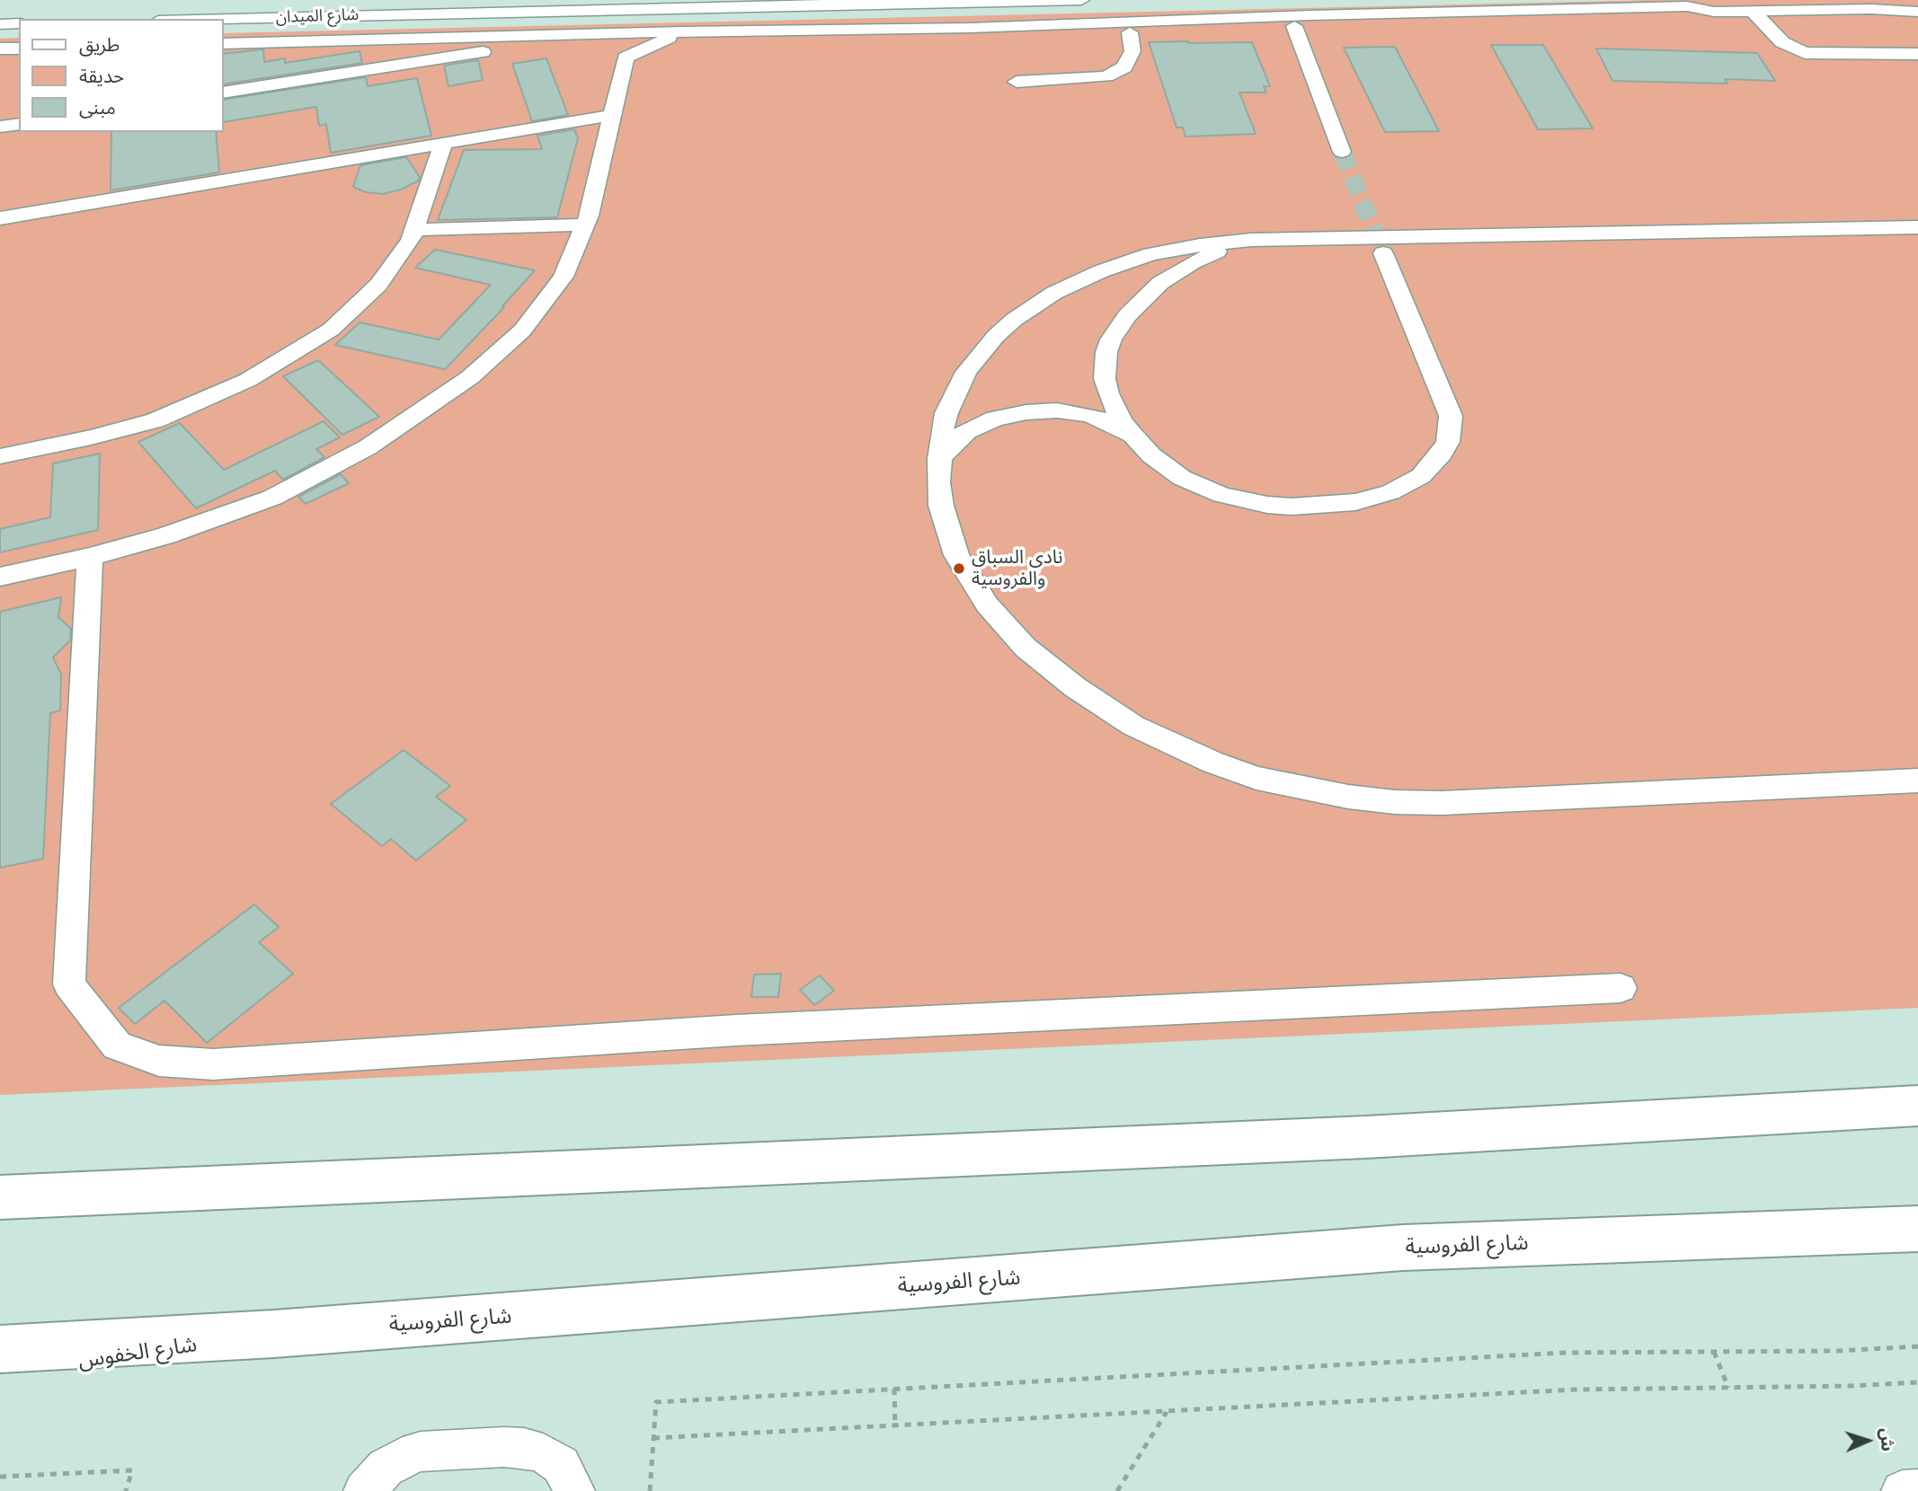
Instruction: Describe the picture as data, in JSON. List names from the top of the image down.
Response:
{
  "streets": {
    "highway": ["شارع الفروسية"],
    "street": ["شارع الميدان", "شارع الخفوس"]
  },
  "crossings": [
    ["شارع الفروسية", "شارع الخفوس"]
  ],
  "places": ["نادي السباق والفروسية"],
  "legend": ["طريق", "حديقة", "مبنى"],
  "north": "right"
}
